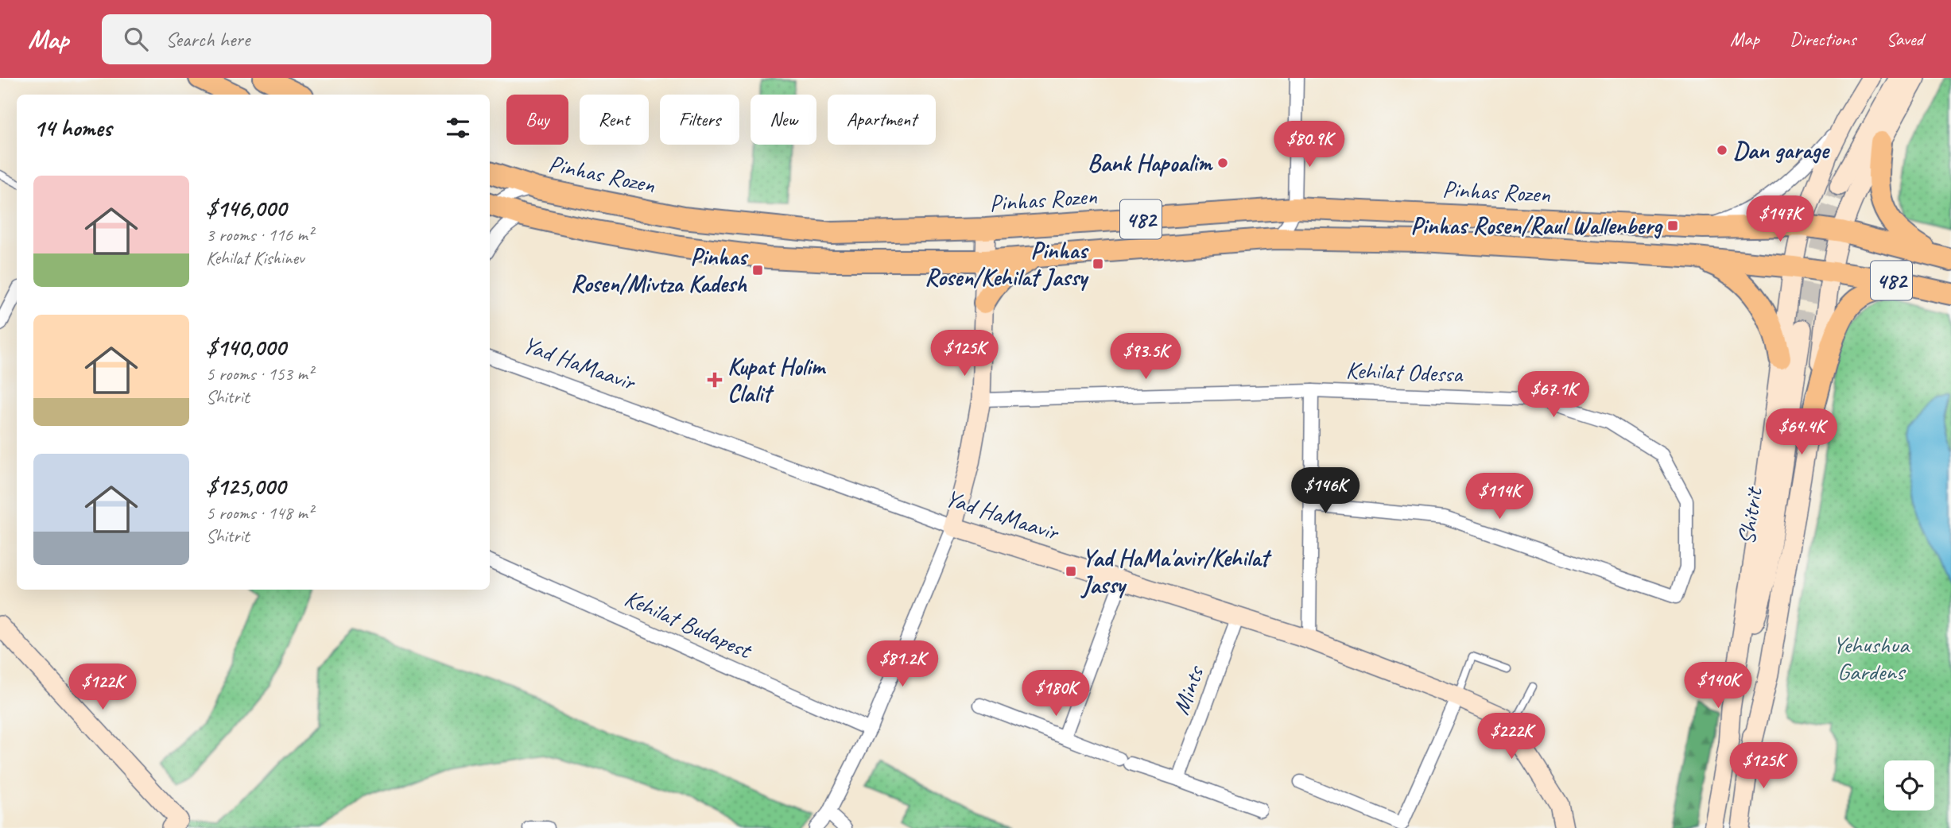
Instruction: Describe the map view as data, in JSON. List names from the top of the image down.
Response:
{
  "streets": {
    "main road": ["Pinhas Rozen", "482"],
    "street": [
      "Yad HaMaavir",
      "Kehilat Odessa",
      "Shitrit",
      "Kehilat Budapest",
      "Mints"
    ]
  },
  "crossings": [
    ["Pinhas Rozen", "482"],
    ["Yad HaMaavir", "Mints"]
  ],
  "parks": ["Yehushua Gardens"],
  "places": {
    "other": ["Dan garage", "Bank Hapoalim"],
    "transit": [
      "Pinhas Rosen/Raul Wallenberg",
      "Pinhas Rosen/Kehilat Jassy",
      "Pinhas Rosen/Mivtza Kadesh",
      "Yad HaMa'avir/Kehilat Jassy"
    ],
    "health": ["Kupat Holim Clalit"]
  },
  "page": {
    "header": "Map",
    "search": "Search here",
    "nav": ["Map", "Directions", "Saved"],
    "chip": [
      "Buy",
      "Rent",
      "Filters",
      "New",
      "Apartment"
    ],
    "heading": "14 homes",
    "price": [
      "$80.9K",
      "$147K",
      "$125K",
      "$93.5K",
      "$67.1K",
      "$64.4K",
      "$146K",
      "$114K",
      "$81.2K",
      "$140K",
      "$122K",
      "$180K",
      "$222K",
      "$125K"
    ],
    "list": [
      {
        "name": "$146,000",
        "note": "3 rooms · 116 m² · Kehilat Kishinev"
      },
      {
        "name": "$140,000",
        "note": "5 rooms · 153 m² · Shitrit"
      },
      {
        "name": "$125,000",
        "note": "5 rooms · 148 m² · Shitrit"
      }
    ]
  }
}
